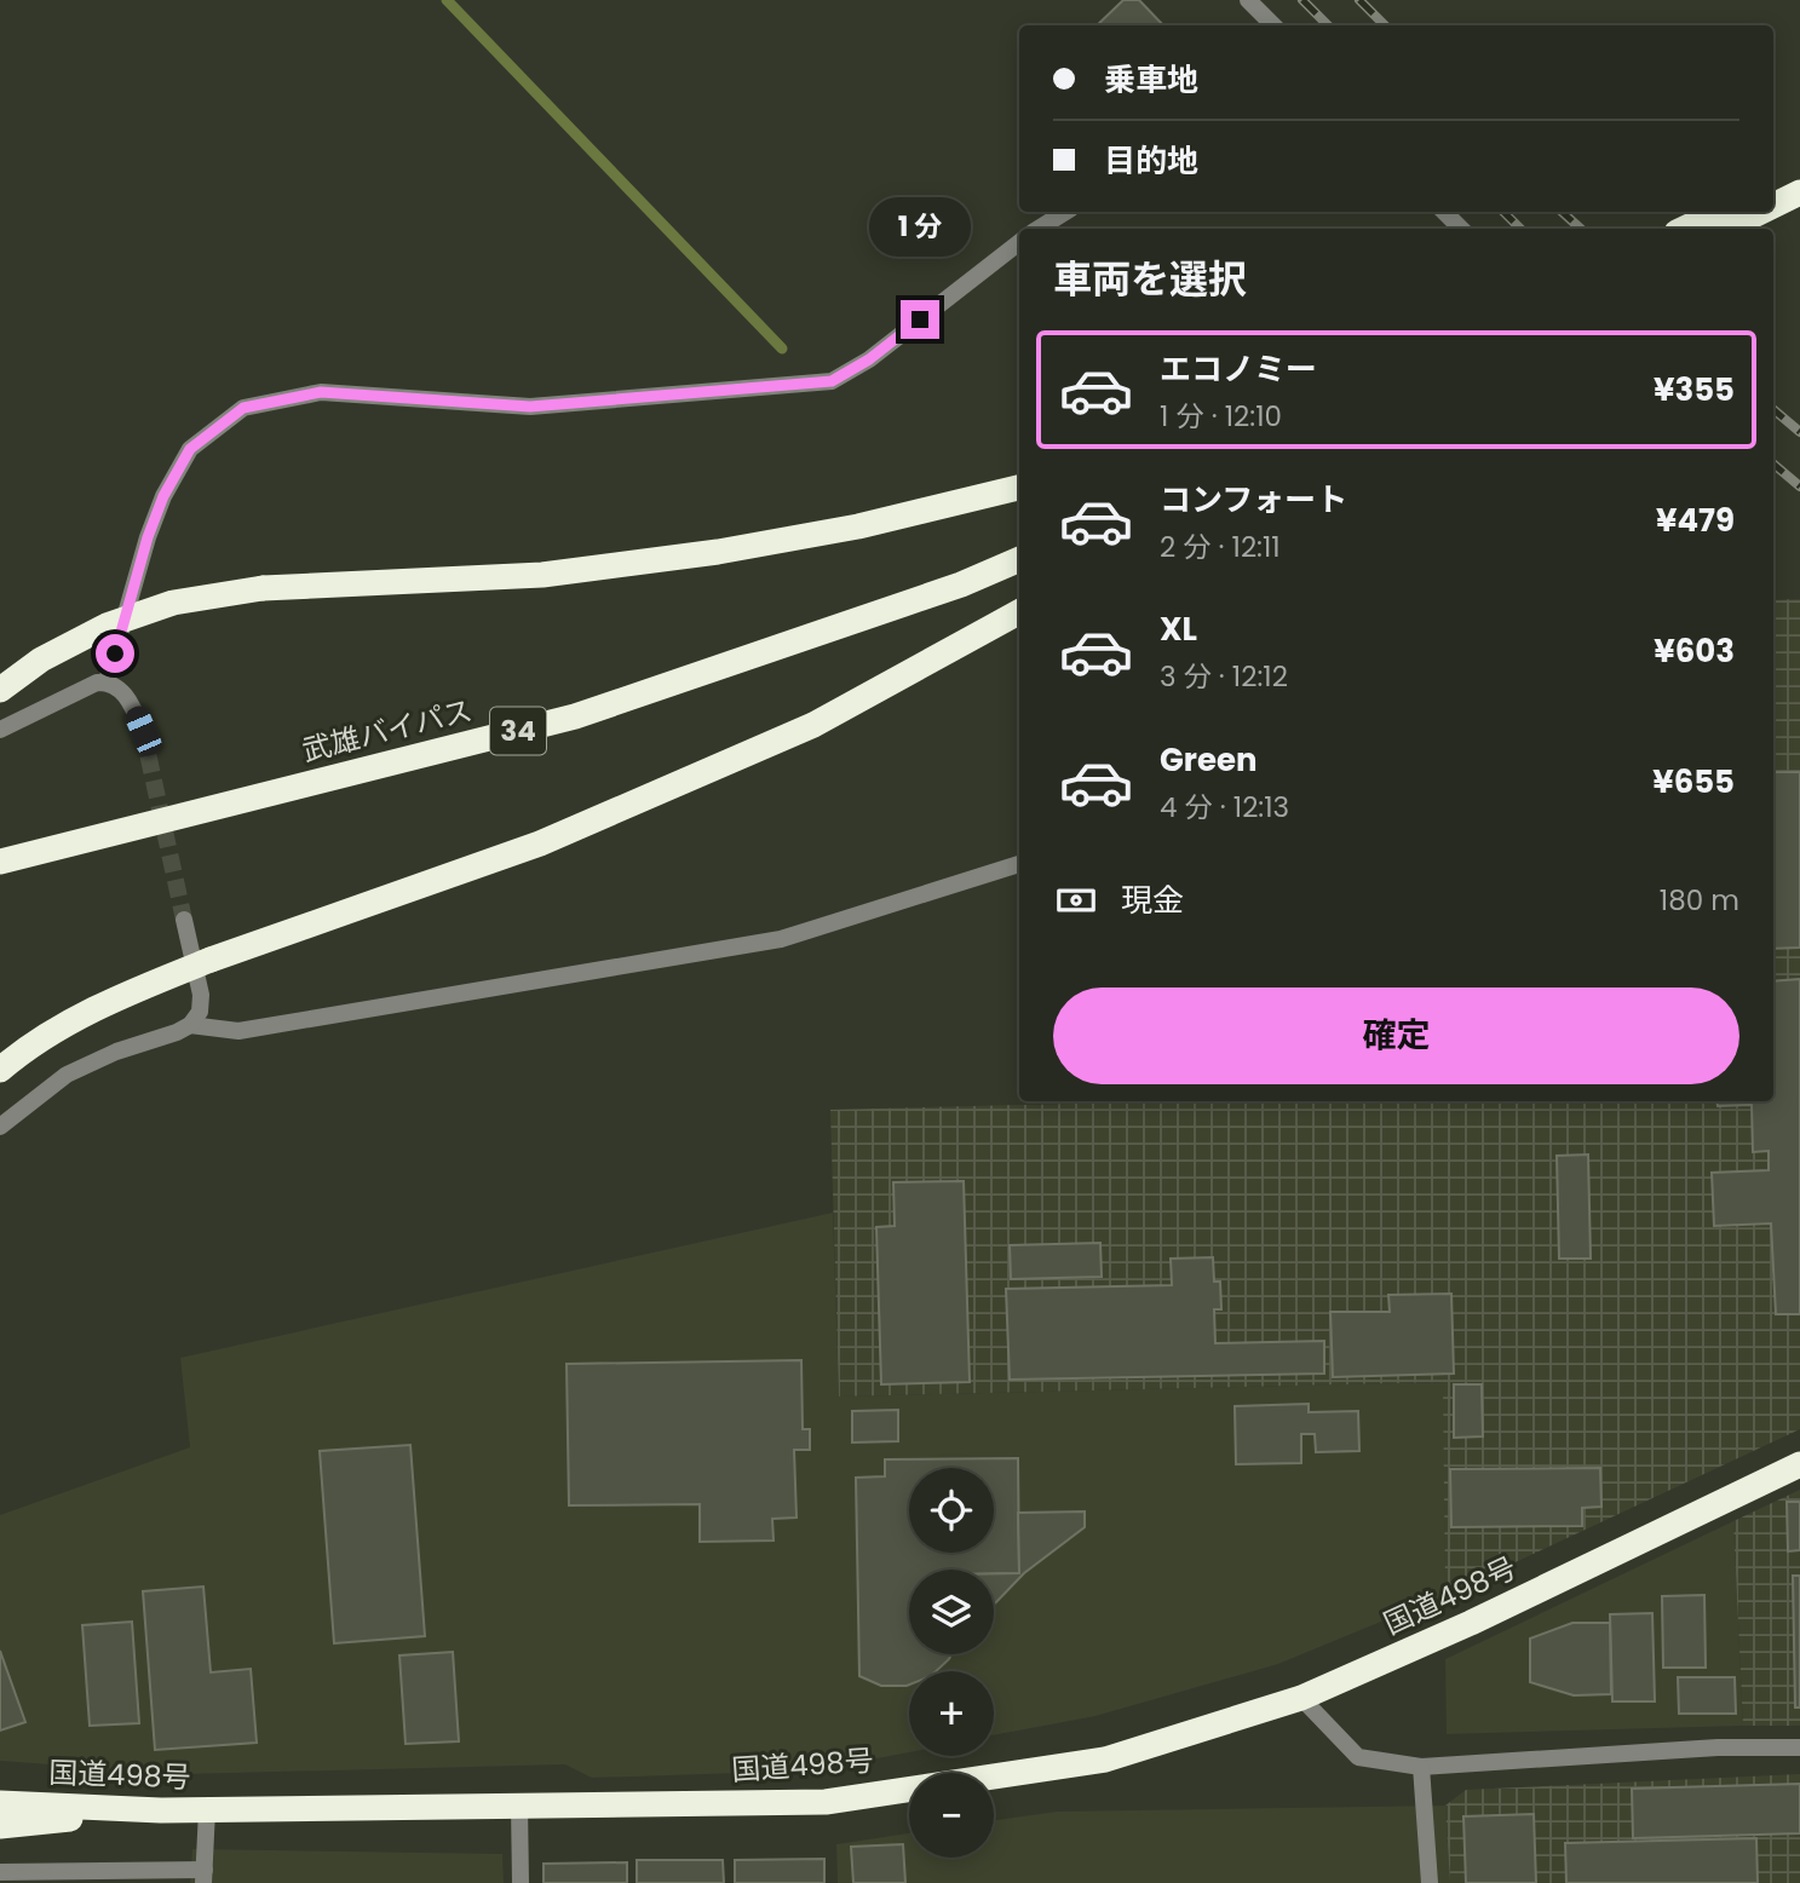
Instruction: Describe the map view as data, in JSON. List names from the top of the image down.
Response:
{
  "streets": {
    "highway": ["武雄バイパス", "34", "国道498号"]
  },
  "page": {
    "banner": ["乗車地", "目的地"],
    "bubble": "1 分",
    "heading": "車両を選択",
    "list": [
      {
        "name": "エコノミー",
        "note": "1 分 · 12:10",
        "value": "¥355"
      },
      {
        "name": "コンフォート",
        "note": "2 分 · 12:11",
        "value": "¥479"
      },
      {
        "name": "XL",
        "note": "3 分 · 12:12",
        "value": "¥603"
      },
      {
        "name": "Green",
        "note": "4 分 · 12:13",
        "value": "¥655"
      }
    ],
    "pay": ["現金", "180 m"],
    "buttons": "確定",
    "map_buttons": ["+", "−"]
  }
}
